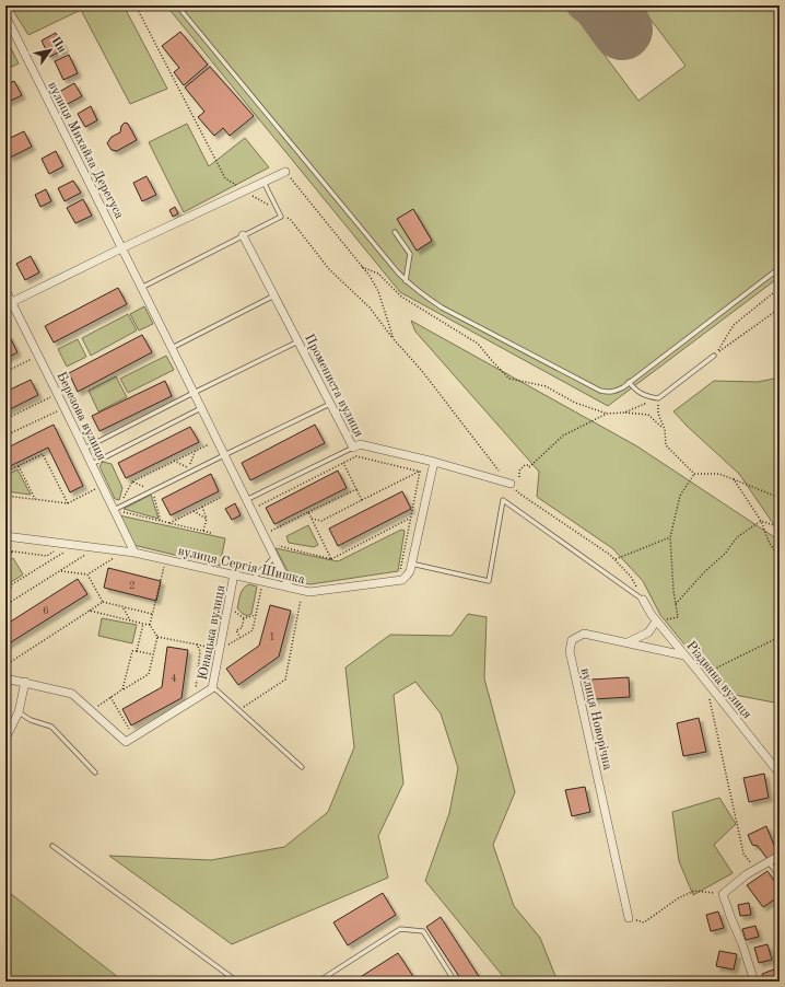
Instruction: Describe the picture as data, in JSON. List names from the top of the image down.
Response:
{
  "streets": {
    "street": [
      "вулиця Михайла Дерегуса",
      "Промениста вулиця",
      "Березова вулиця",
      "вулиця Сергія Шишка",
      "Юнацька вулиця",
      "Різдвяна вулиця",
      "вулиця Новорічна"
    ]
  },
  "crossings": [
    ["вулиця Михайла Дерегуса", "вулиця Сергія Шишка"],
    ["Промениста вулиця", "вулиця Сергія Шишка"],
    ["Березова вулиця", "вулиця Сергія Шишка"],
    ["вулиця Сергія Шишка", "Юнацька вулиця"],
    ["Різдвяна вулиця", "вулиця Новорічна"]
  ],
  "house_numbers": [
    "2",
    "6",
    "1",
    "4"
  ],
  "north": "top right"
}
